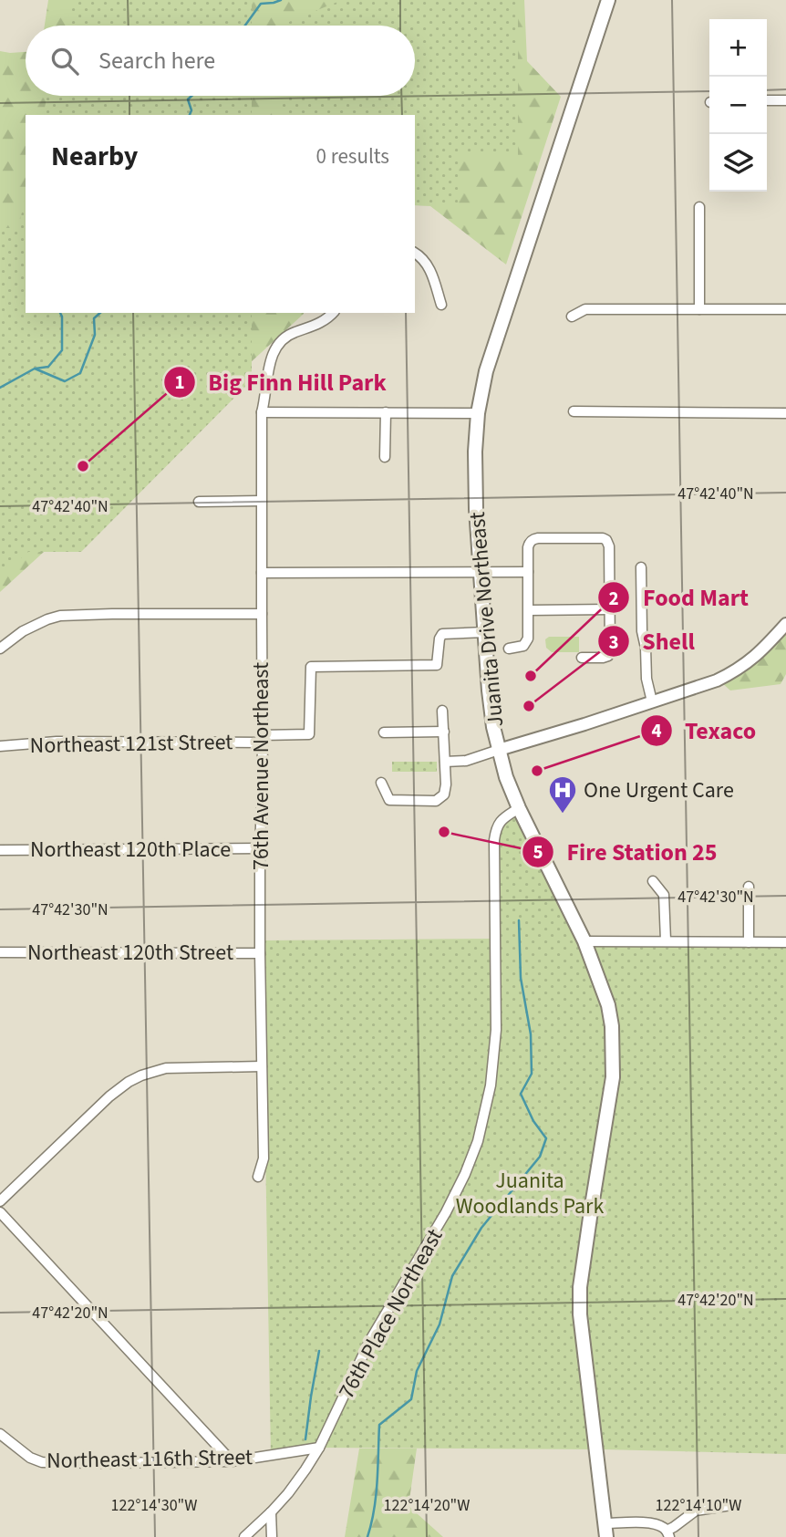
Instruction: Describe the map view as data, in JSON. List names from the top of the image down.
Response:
{
  "streets": {
    "main road": ["Juanita Drive Northeast"],
    "street": [
      "Northeast 121st Street",
      "76th Avenue Northeast",
      "Northeast 120th Place",
      "Northeast 120th Street",
      "76th Place Northeast",
      "Northeast 116th Street"
    ]
  },
  "crossings": [
    ["Juanita Drive Northeast", "Northeast 121st Street"],
    ["Juanita Drive Northeast", "76th Place Northeast"],
    ["Northeast 121st Street", "76th Avenue Northeast"],
    ["76th Avenue Northeast", "Northeast 120th Place"],
    ["76th Avenue Northeast", "Northeast 120th Street"],
    ["76th Place Northeast", "Northeast 116th Street"]
  ],
  "parks": ["Juanita Woodlands Park"],
  "places": {
    "other": [
      "Big Finn Hill Park",
      "Food Mart",
      "Shell",
      "Texaco",
      "Fire Station 25"
    ],
    "hospital": ["One Urgent Care"]
  },
  "page": {
    "map_buttons": ["+", "−"],
    "search": "Search here",
    "heading": ["Nearby", "0 results"]
  },
  "coordinates": [
    "47°42'40\"N",
    "47°42'30\"N",
    "47°42'20\"N",
    "122°14'30\"W",
    "122°14'20\"W",
    "122°14'10\"W"
  ]
}
